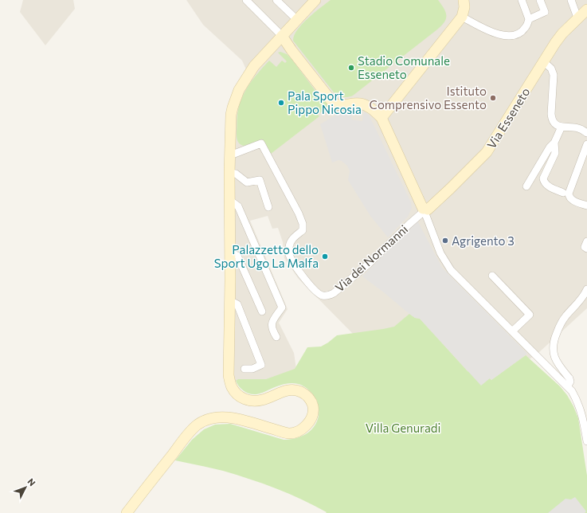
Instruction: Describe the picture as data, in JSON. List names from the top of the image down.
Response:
{
  "streets": {
    "main road": ["Via Esseneto"],
    "street": ["Via dei Normanni"]
  },
  "crossings": [
    ["Via Esseneto", "Via dei Normanni"]
  ],
  "parks": ["Villa Genuradi"],
  "places": [
    "Stadio Comunale Esseneto",
    "Istituto Comprensivo Essento",
    "Pala Sport Pippo Nicosia",
    "Agrigento 3",
    "Palazzetto dello Sport Ugo La Malfa"
  ],
  "north": "top right"
}
